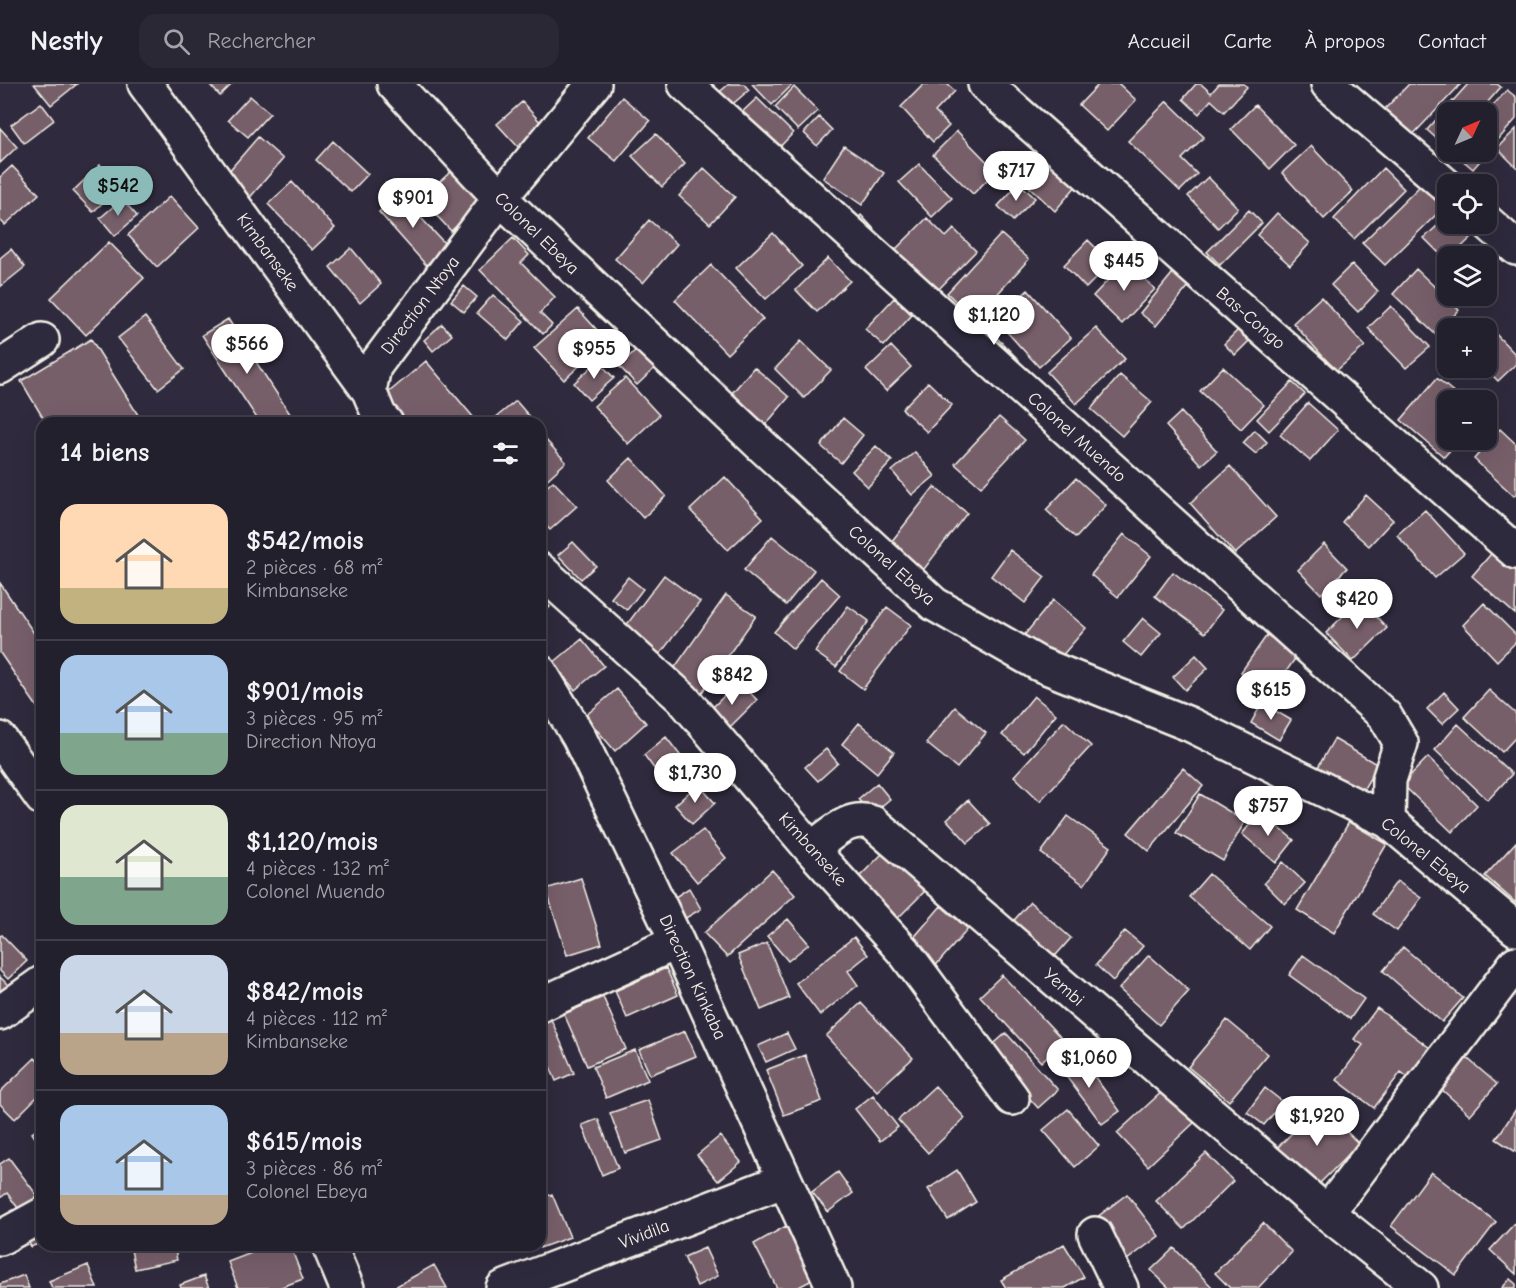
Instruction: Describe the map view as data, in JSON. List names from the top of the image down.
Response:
{
  "streets": {
    "street": [
      "Colonel Ebeya",
      "Kimbanseke",
      "Direction Ntoya",
      "Bas-Congo",
      "Colonel Muendo",
      "Direction Kinkaba",
      "Yembi",
      "Vividila"
    ]
  },
  "crossings": [
    ["Colonel Ebeya", "Direction Ntoya"],
    ["Colonel Ebeya", "Colonel Muendo"],
    ["Kimbanseke", "Direction Ntoya"],
    ["Kimbanseke", "Yembi"],
    ["Direction Kinkaba", "Vividila"]
  ],
  "north": "top right",
  "page": {
    "header": "Nestly",
    "search": "Rechercher",
    "nav": [
      "Accueil",
      "Carte",
      "À propos",
      "Contact"
    ],
    "map_buttons": ["+", "−"],
    "price": [
      "$717",
      "$542",
      "$901",
      "$445",
      "$1,120",
      "$566",
      "$955",
      "$420",
      "$842",
      "$615",
      "$1,730",
      "$757",
      "$1,060",
      "$1,920"
    ],
    "heading": "14 biens",
    "list": [
      {
        "name": "$542/mois",
        "note": "2 pièces · 68 m² · Kimbanseke"
      },
      {
        "name": "$901/mois",
        "note": "3 pièces · 95 m² · Direction Ntoya"
      },
      {
        "name": "$1,120/mois",
        "note": "4 pièces · 132 m² · Colonel Muendo"
      },
      {
        "name": "$842/mois",
        "note": "4 pièces · 112 m² · Kimbanseke"
      },
      {
        "name": "$615/mois",
        "note": "3 pièces · 86 m² · Colonel Ebeya"
      }
    ]
  }
}
